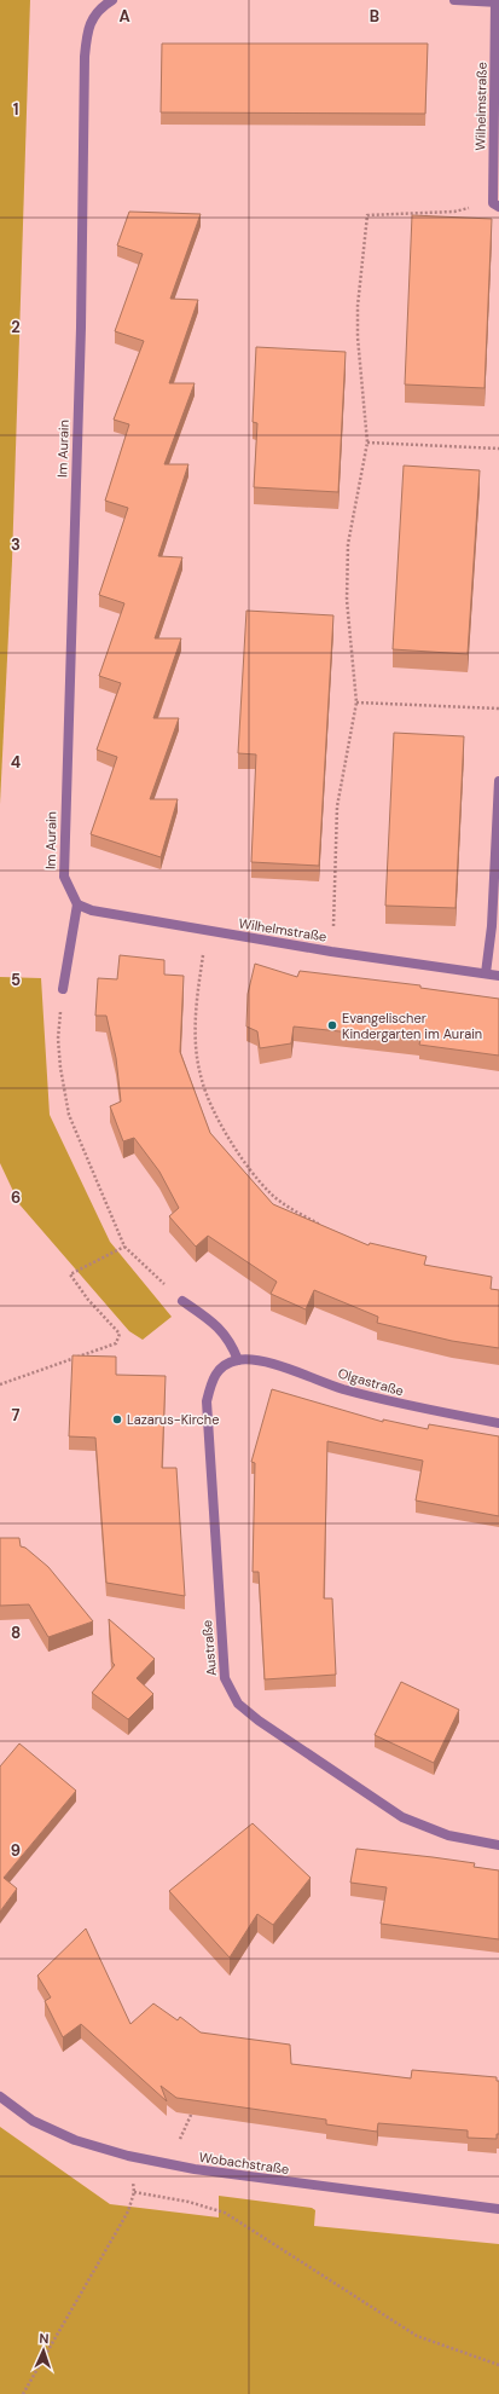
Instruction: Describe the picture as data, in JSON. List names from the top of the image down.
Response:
{
  "streets": {
    "street": [
      "Wilhelmstraße",
      "Im Aurain",
      "Olgastraße",
      "Austraße",
      "Wobachstraße"
    ]
  },
  "crossings": [
    ["Wilhelmstraße", "Im Aurain"],
    ["Olgastraße", "Austraße"]
  ],
  "places": ["Evangelischer Kindergarten im Aurain", "Lazarus-Kirche"],
  "north": "top",
  "grid": {
    "columns": ["A", "B"],
    "rows": [
      "1",
      "2",
      "3",
      "4",
      "5",
      "6",
      "7",
      "8",
      "9"
    ]
  }
}
